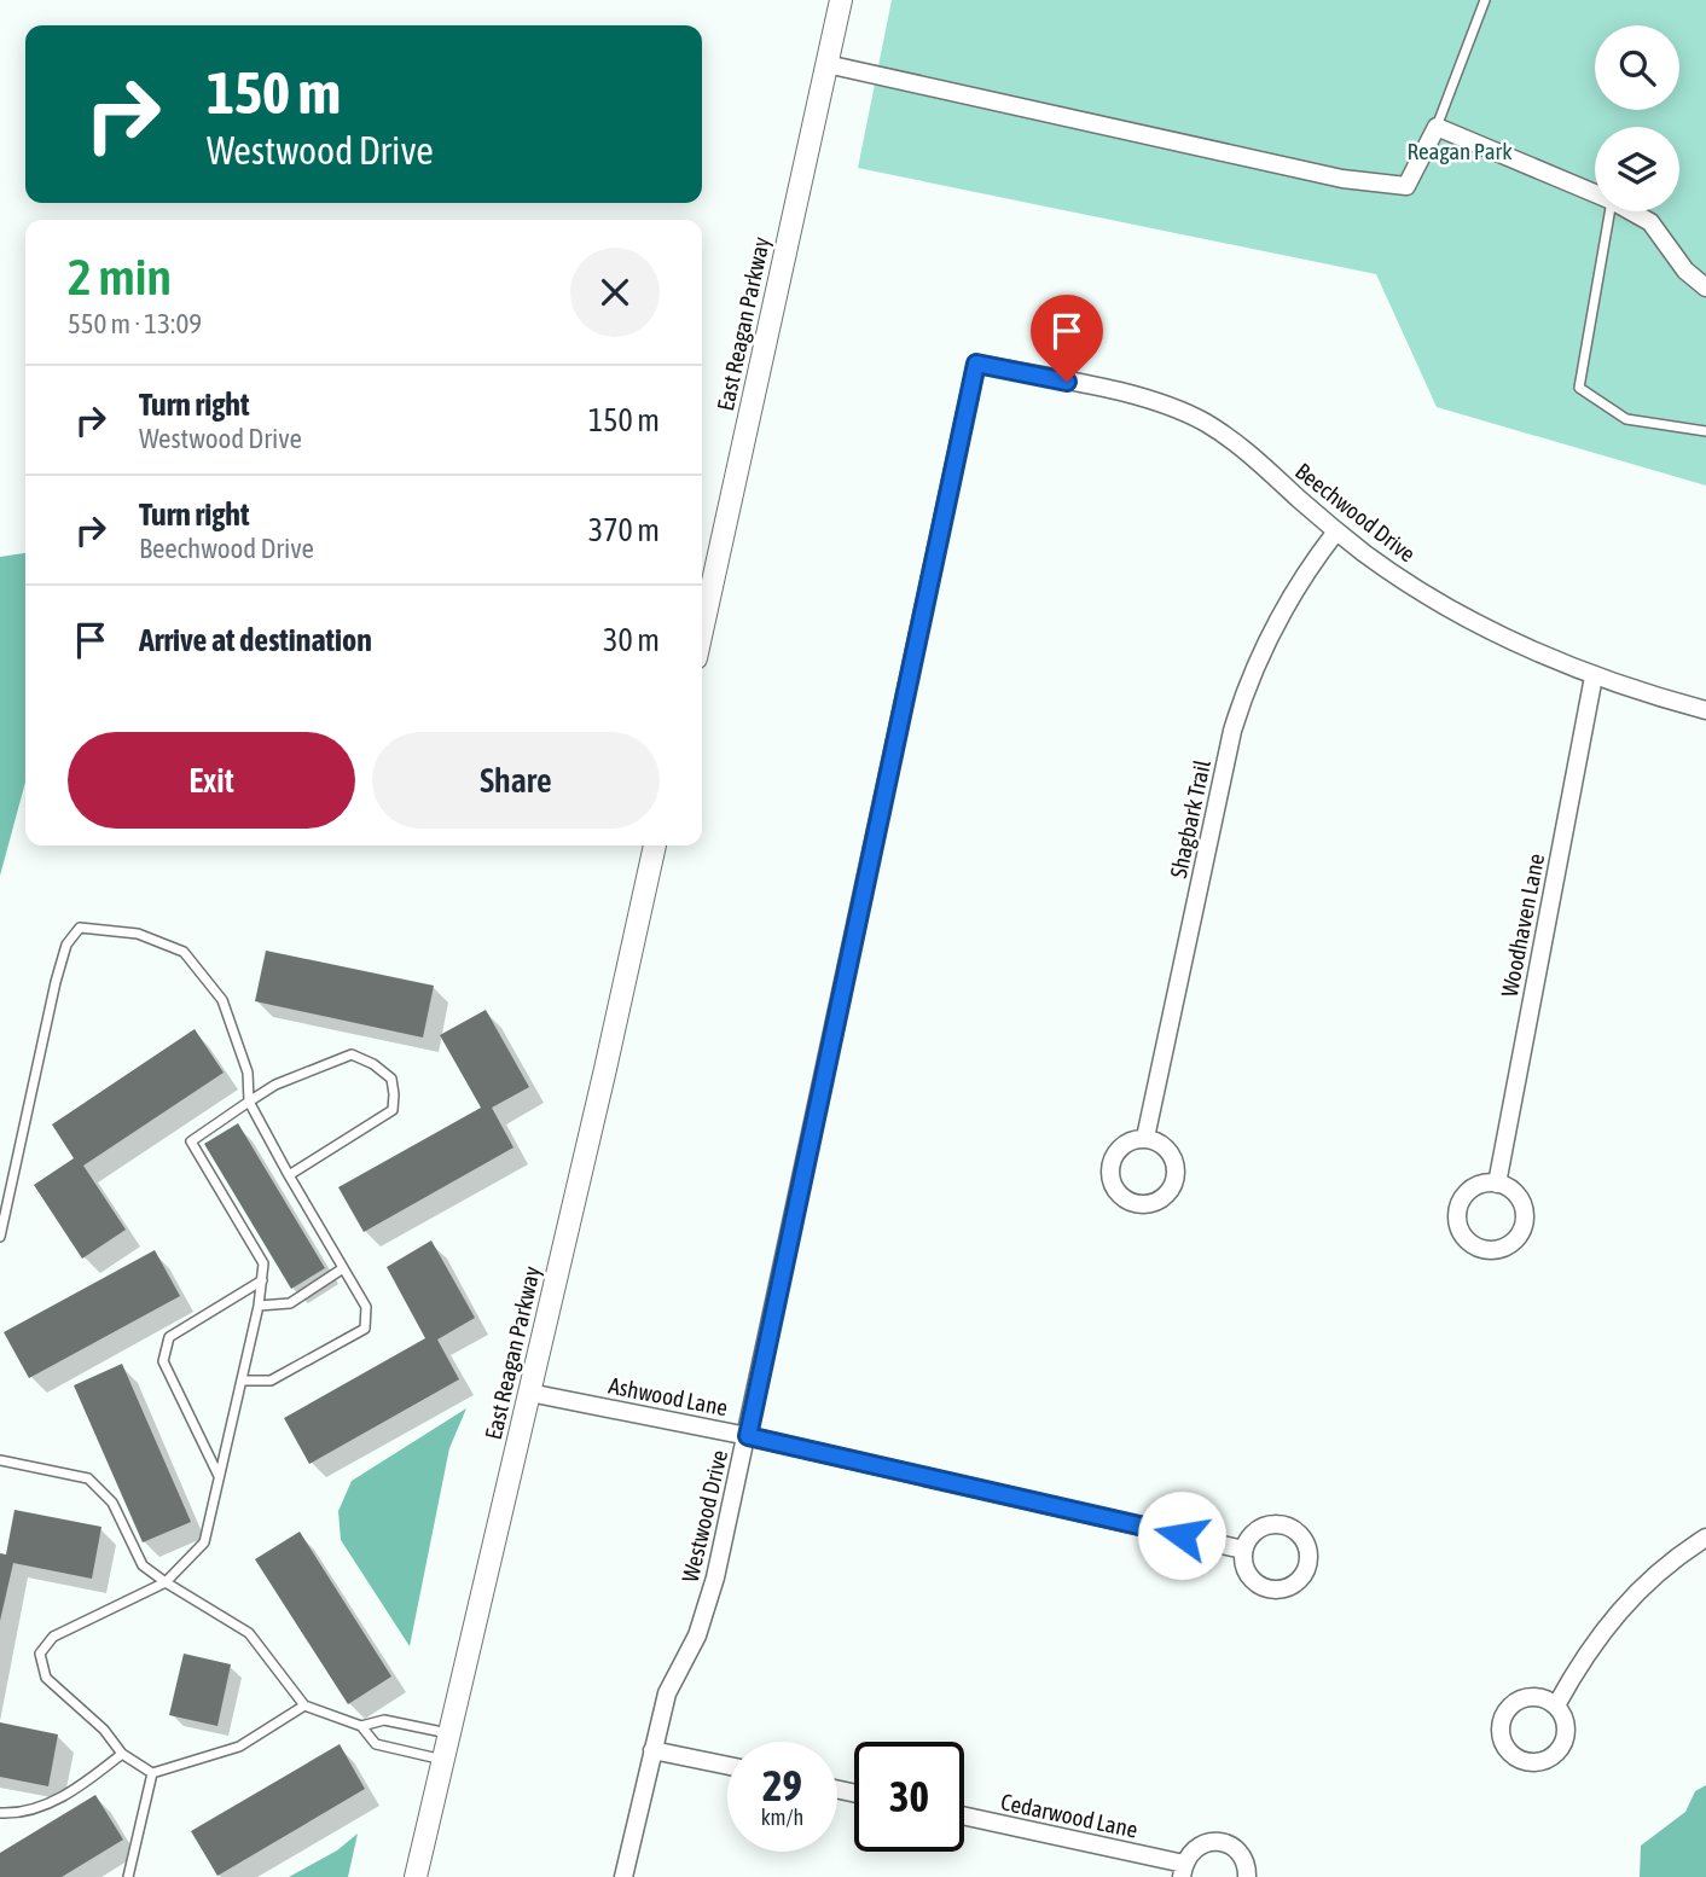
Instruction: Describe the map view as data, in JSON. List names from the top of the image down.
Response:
{
  "streets": {
    "street": [
      "East Reagan Parkway",
      "Beechwood Drive",
      "Shagbark Trail",
      "Woodhaven Lane",
      "Ashwood Lane",
      "Westwood Drive",
      "Cedarwood Lane"
    ]
  },
  "crossings": [
    ["East Reagan Parkway", "Ashwood Lane"],
    ["Beechwood Drive", "Shagbark Trail"],
    ["Beechwood Drive", "Woodhaven Lane"],
    ["Beechwood Drive", "Westwood Drive"],
    ["Ashwood Lane", "Westwood Drive"]
  ],
  "parks": ["Reagan Park"],
  "page": {
    "turn": ["150 m", "Westwood Drive"],
    "heading": ["2 min", "550 m · 13:09"],
    "list": [
      {
        "name": "Turn right",
        "note": "Westwood Drive",
        "value": "150 m"
      },
      {
        "name": "Turn right",
        "note": "Beechwood Drive",
        "value": "370 m"
      },
      {
        "name": "Arrive at destination",
        "value": "30 m"
      }
    ],
    "buttons": ["Exit", "Share"],
    "speed": "29 km/h",
    "limit": "30"
  }
}
